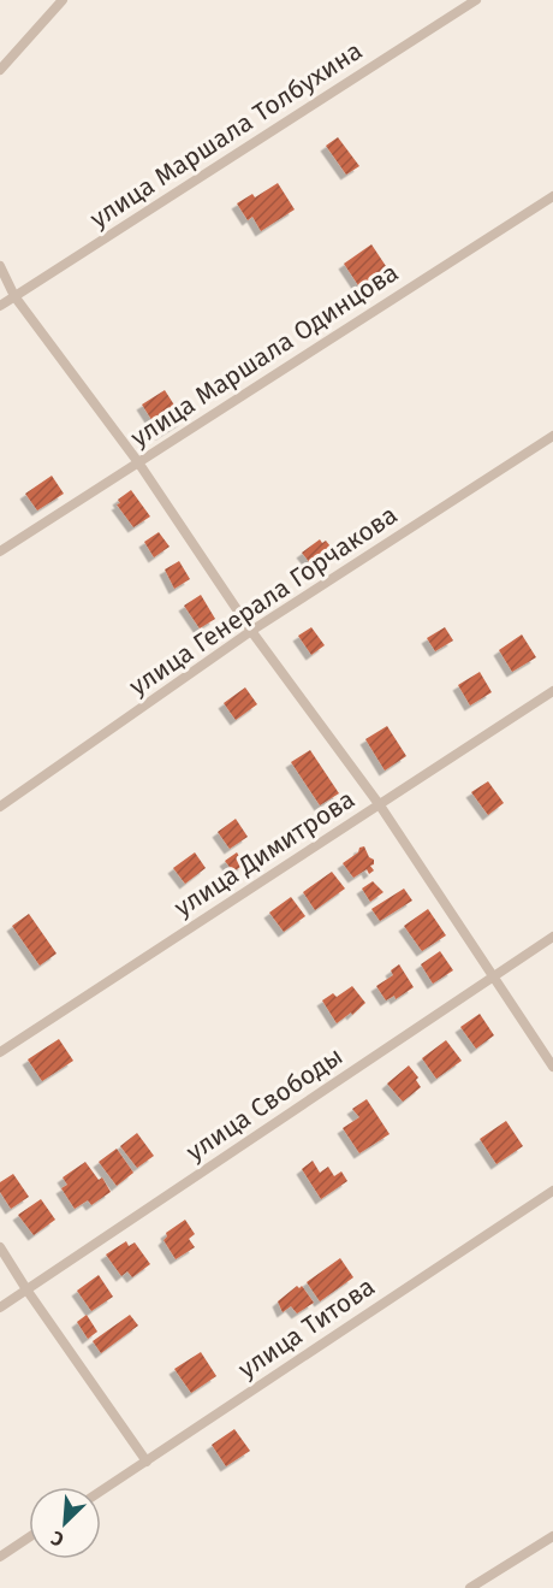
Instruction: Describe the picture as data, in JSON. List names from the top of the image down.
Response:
{
  "streets": {
    "street": [
      "улица Маршала Толбухина",
      "улица Маршала Одинцова",
      "улица Генерала Горчакова",
      "улица Димитрова",
      "улица Свободы",
      "улица Титова"
    ]
  },
  "north": "bottom left"
}
